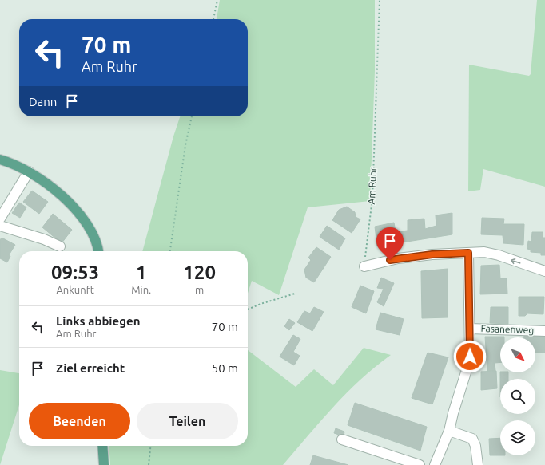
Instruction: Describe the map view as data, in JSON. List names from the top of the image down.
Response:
{
  "streets": {
    "street": ["Fasanenweg"],
    "path": ["Am Ruhr"]
  },
  "north": "bottom right",
  "page": {
    "turn": ["70 m", "Am Ruhr"],
    "then": "Dann",
    "eta": [
      "09:53",
      "Ankunft",
      "1",
      "Min.",
      "120",
      "m"
    ],
    "list": [
      {
        "name": "Links abbiegen",
        "note": "Am Ruhr",
        "value": "70 m"
      },
      {
        "name": "Ziel erreicht",
        "value": "50 m"
      }
    ],
    "buttons": ["Beenden", "Teilen"]
  }
}
